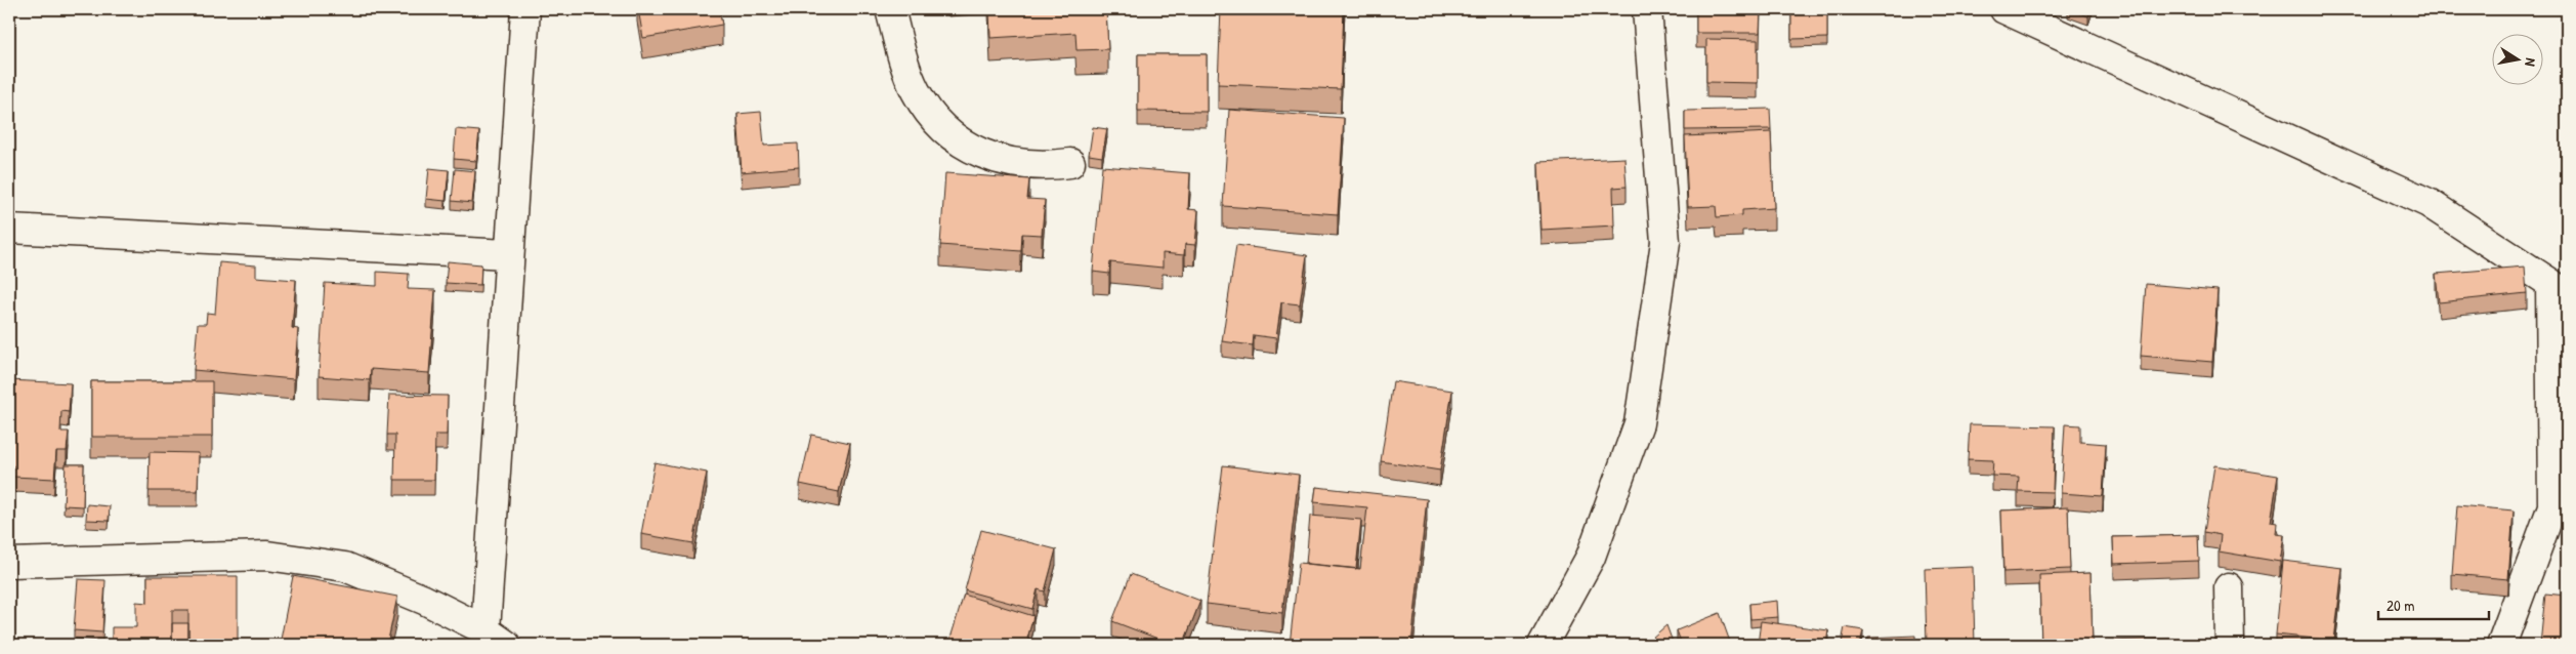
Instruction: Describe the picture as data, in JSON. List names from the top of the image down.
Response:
{
  "scale_bar": "20 m",
  "north": "right"
}
